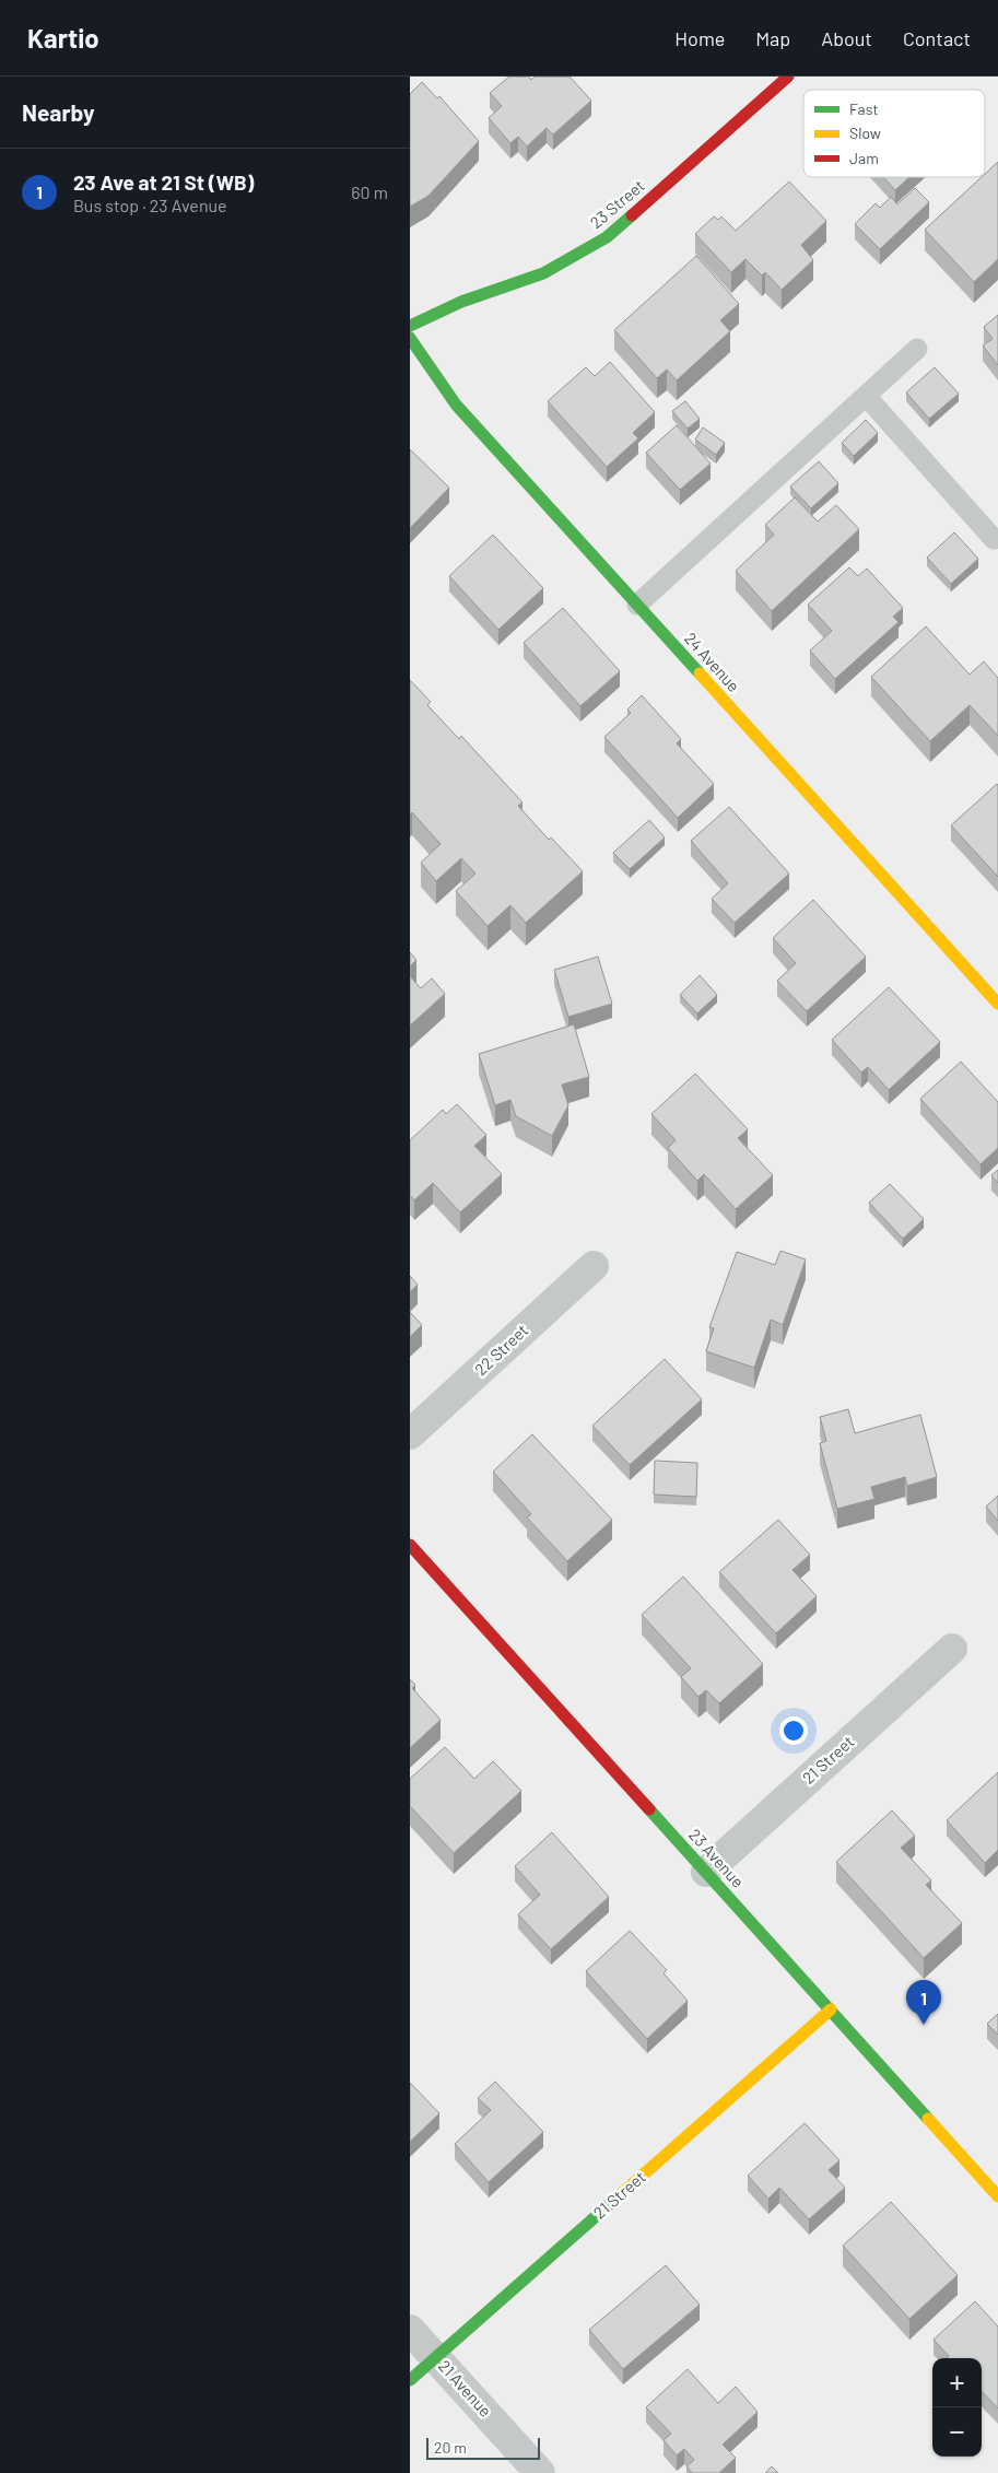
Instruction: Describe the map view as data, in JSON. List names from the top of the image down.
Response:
{
  "streets": {
    "street": [
      "23 Street",
      "24 Avenue",
      "22 Street",
      "21 Street",
      "23 Avenue",
      "21 Avenue"
    ]
  },
  "crossings": [
    ["21 Street", "23 Avenue"],
    ["21 Street", "21 Avenue"]
  ],
  "legend": ["Fast", "Slow", "Jam"],
  "scale_bar": "20 m",
  "page": {
    "header": "Kartio",
    "nav": [
      "Home",
      "Map",
      "About",
      "Contact"
    ],
    "heading": "Nearby",
    "list": [
      {
        "mark": "1",
        "name": "23 Ave at 21 St (WB)",
        "note": "Bus stop · 23 Avenue",
        "value": "60 m"
      }
    ],
    "pins": "1",
    "map_buttons": ["+", "−"],
    "scale": "20 m"
  }
}
